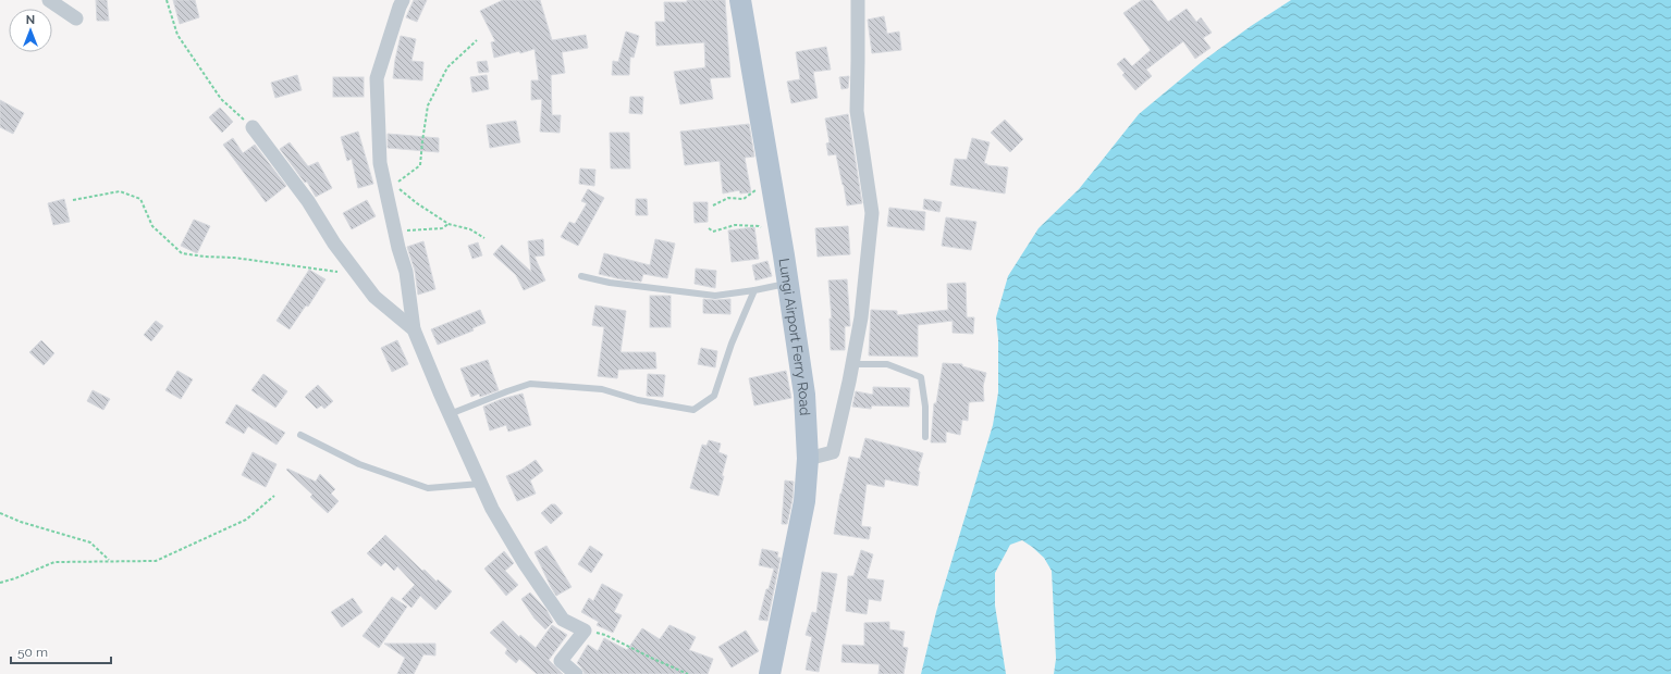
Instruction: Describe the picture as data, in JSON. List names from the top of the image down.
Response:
{
  "streets": {
    "main road": ["Lungi Airport Ferry Road"]
  },
  "scale_bar": "50 m",
  "north": "top"
}
